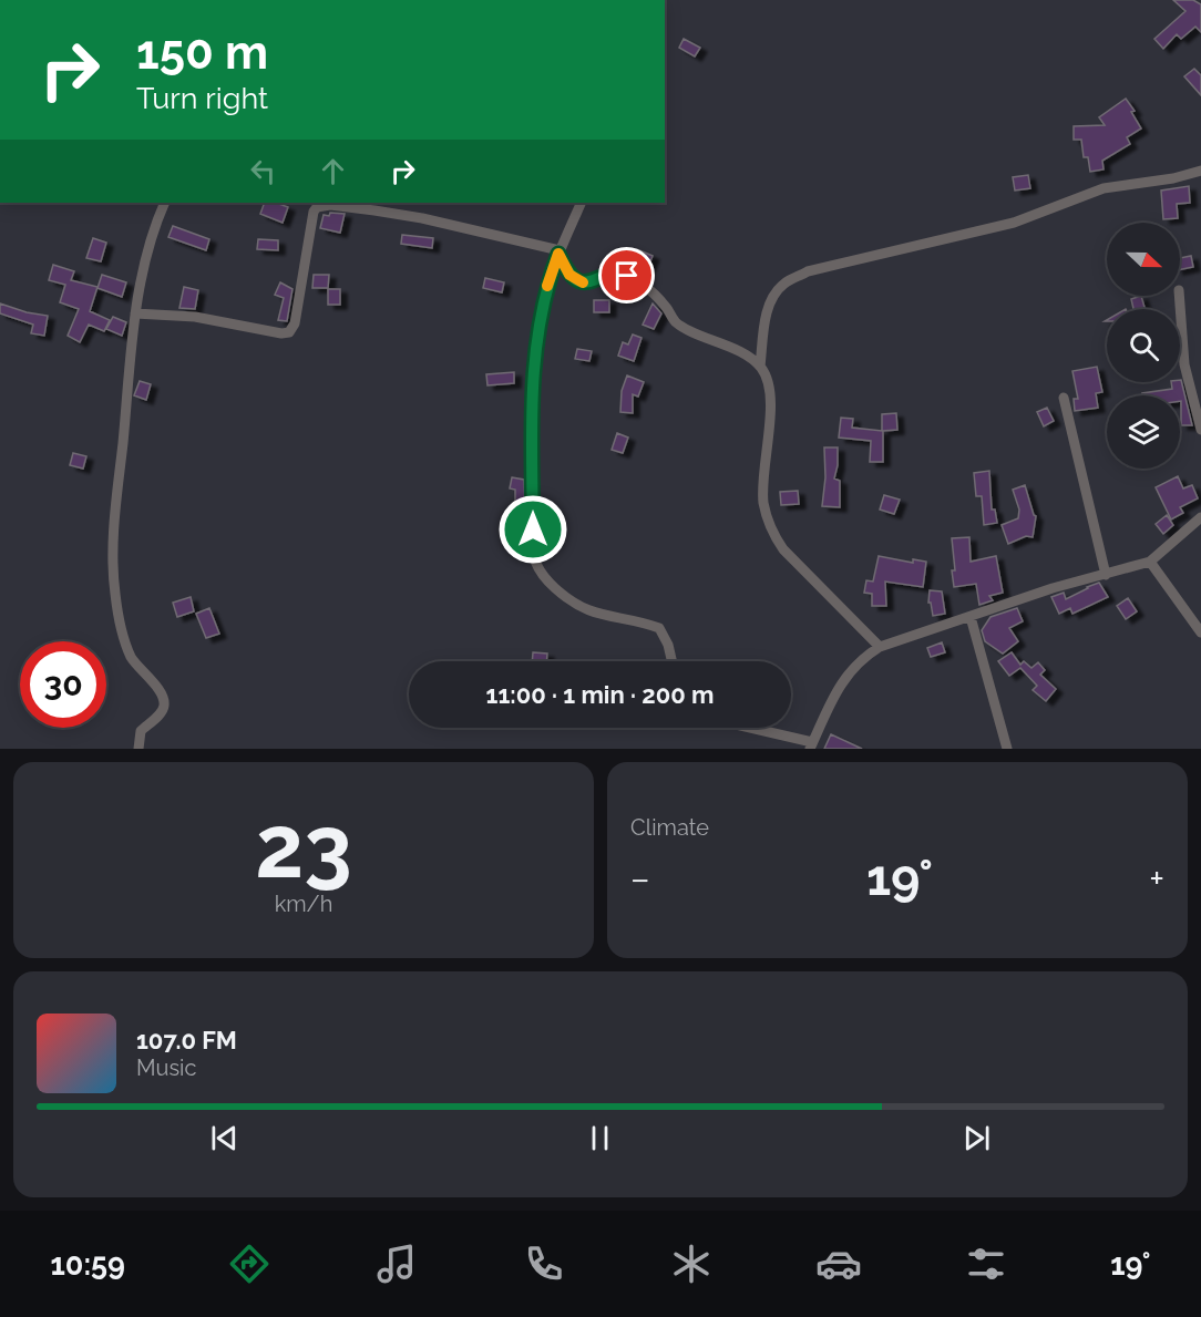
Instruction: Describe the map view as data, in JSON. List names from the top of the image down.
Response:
{
  "north": "right",
  "page": {
    "turn": ["150 m", "Turn right"],
    "limit": "30",
    "trip": "11:00 · 1 min · 200 m",
    "tile": [
      ["23", "km/h"],
      "Climate"
    ],
    "heat": ["−", "19°", "+"],
    "song": ["107.0 FM", "Music"],
    "tabs": ["10:59", "19°"]
  }
}
